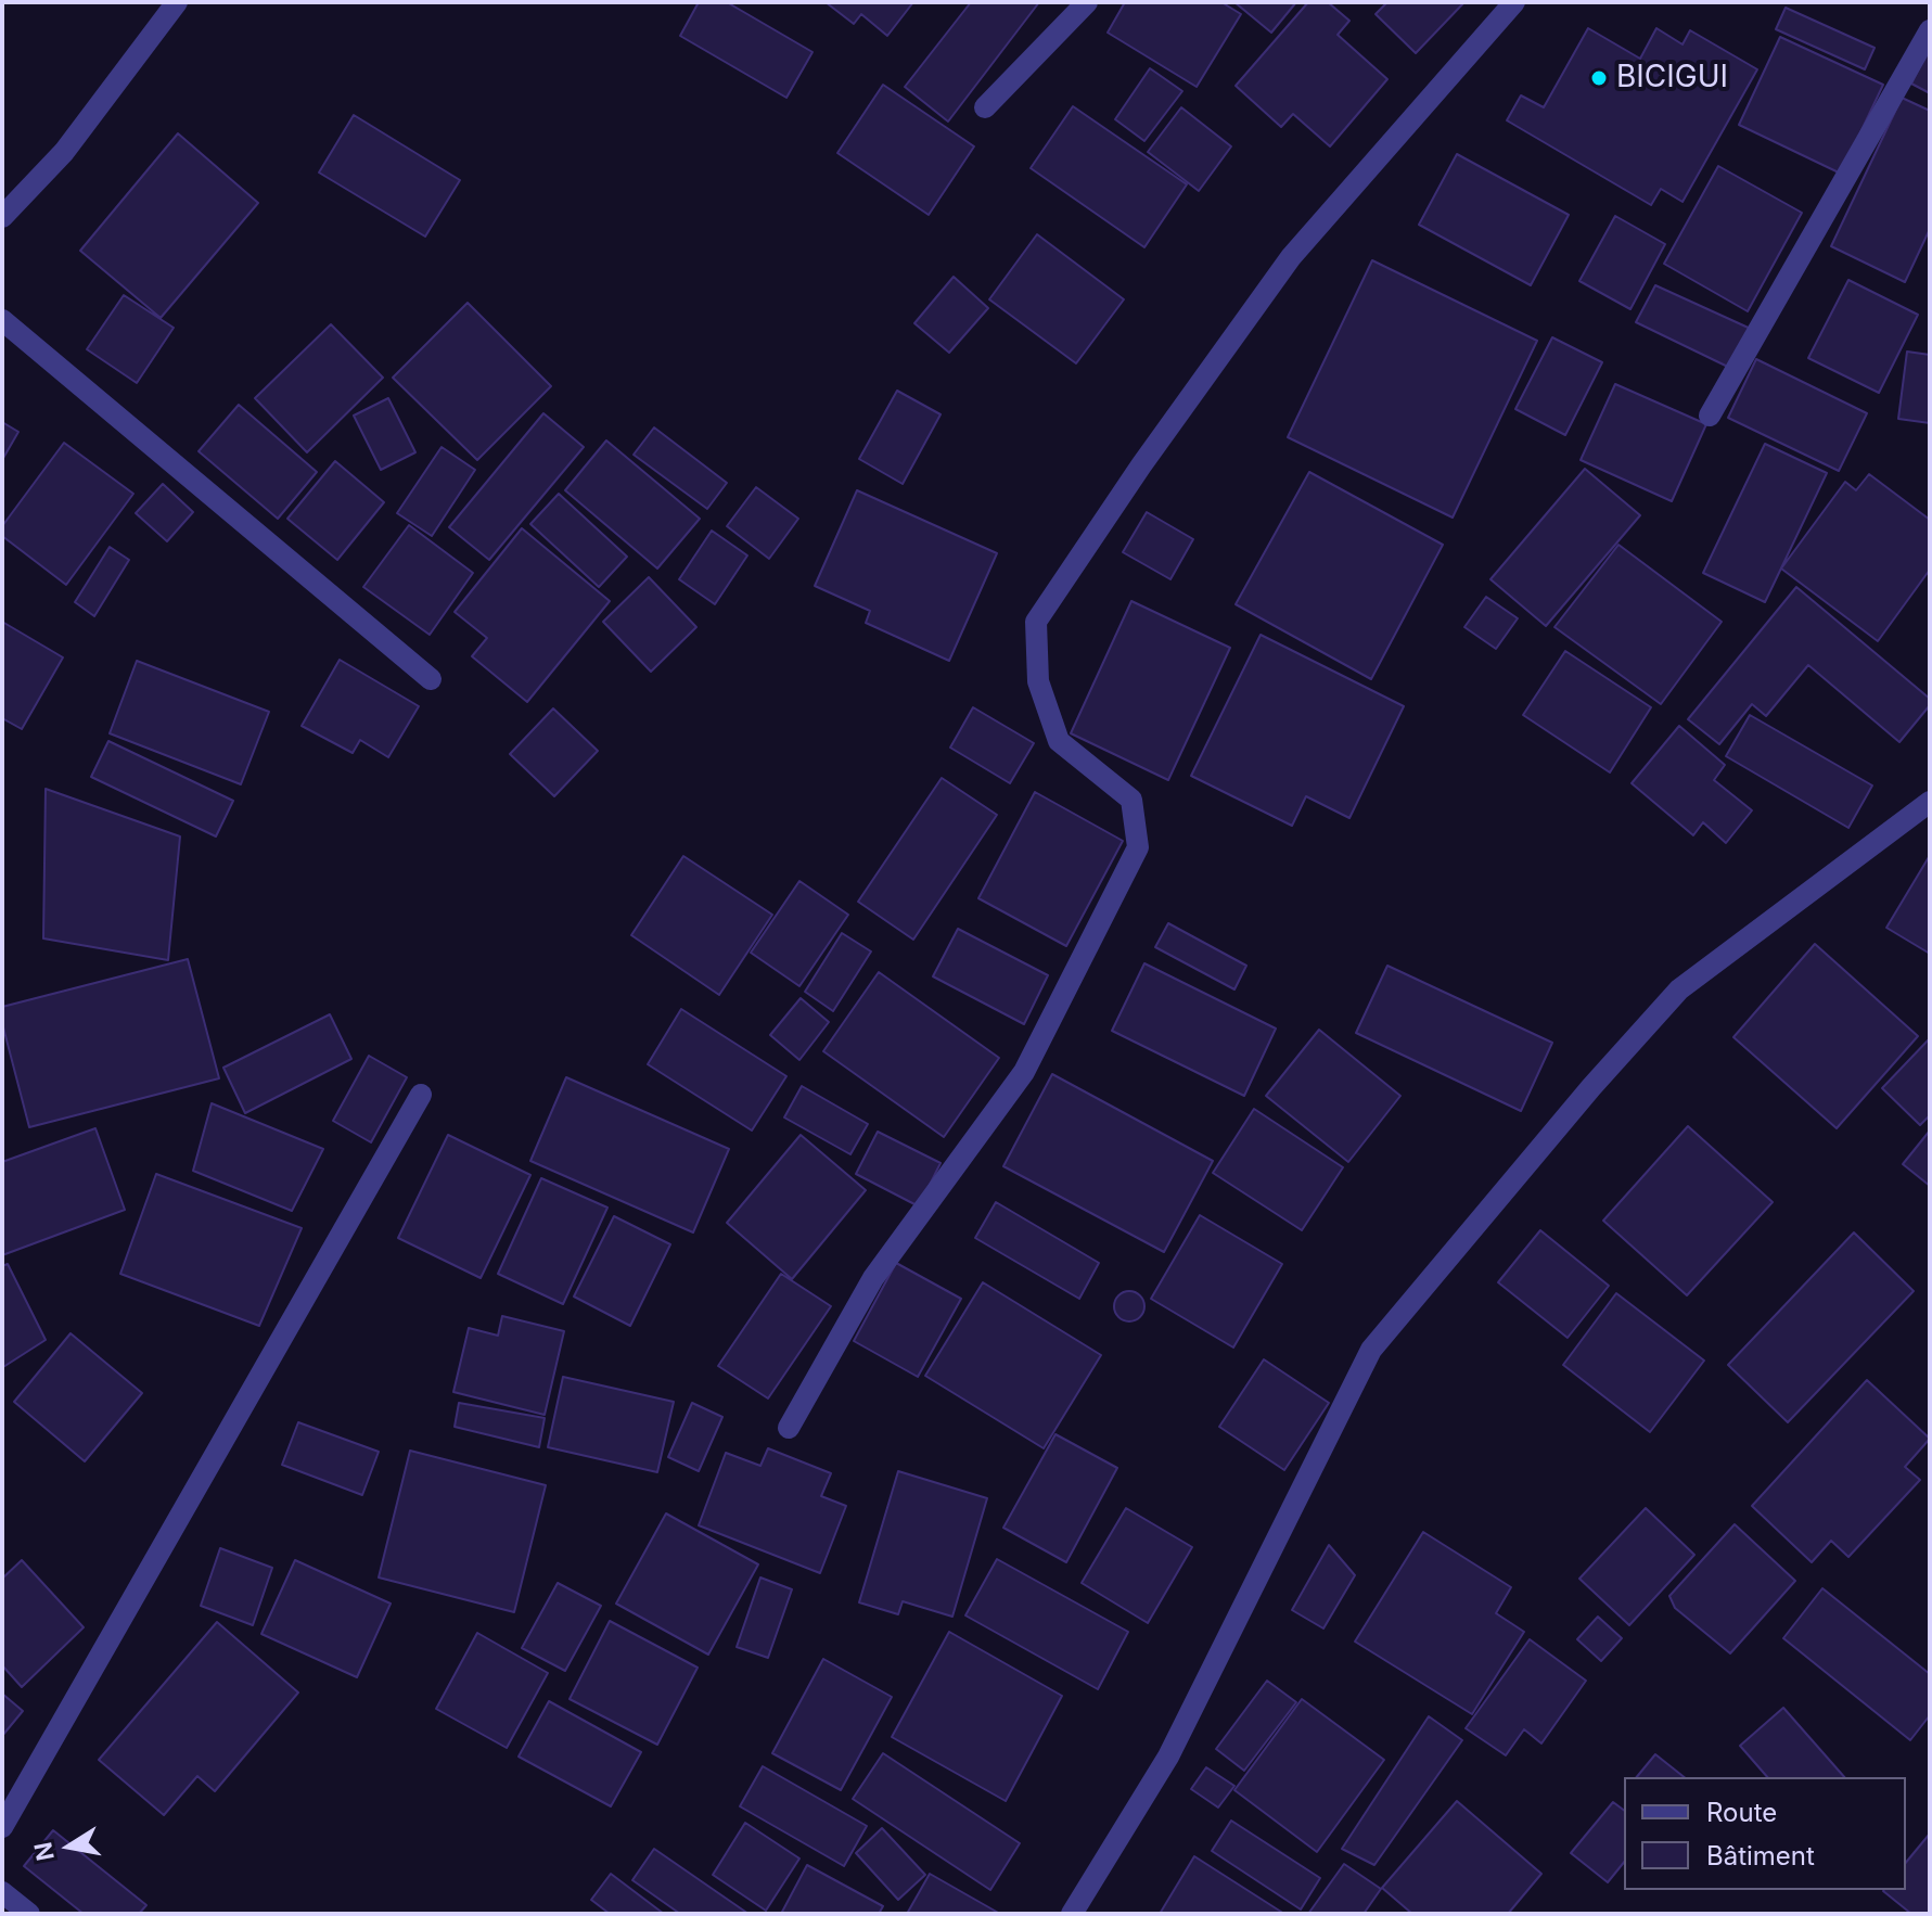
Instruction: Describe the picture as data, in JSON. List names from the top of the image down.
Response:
{
  "places": ["BICIGUI"],
  "legend": ["Route", "Bâtiment"],
  "north": "left"
}
